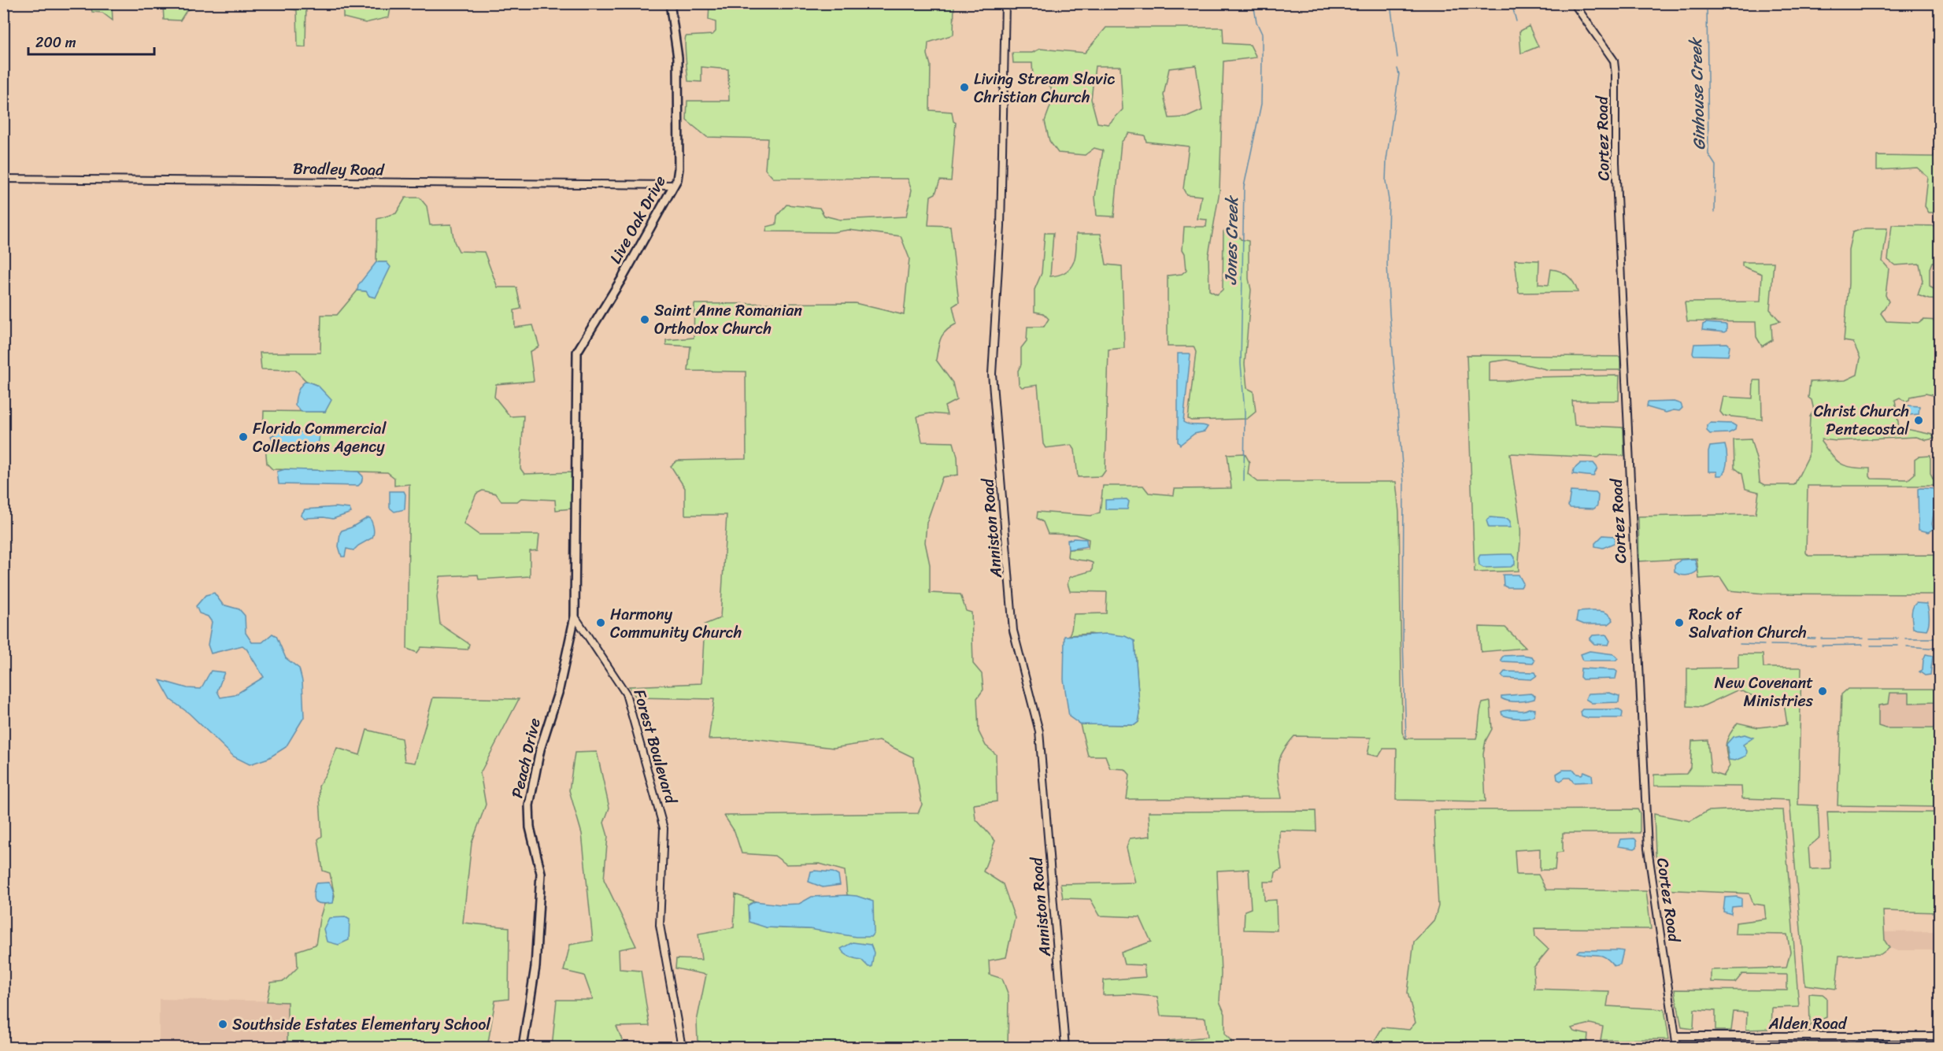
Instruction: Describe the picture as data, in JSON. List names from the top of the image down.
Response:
{
  "streets": {
    "main road": ["Live Oak Drive", "Peach Drive"],
    "street": [
      "Cortez Road",
      "Bradley Road",
      "Anniston Road",
      "Forest Boulevard",
      "Alden Road"
    ]
  },
  "crossings": [
    ["Cortez Road", "Alden Road"],
    ["Bradley Road", "Live Oak Drive"],
    ["Live Oak Drive", "Forest Boulevard"],
    ["Live Oak Drive", "Peach Drive"],
    ["Forest Boulevard", "Peach Drive"]
  ],
  "water": ["Ginhouse Creek", "Jones Creek"],
  "places": [
    "Living Stream Slavic Christian Church",
    "Saint Anne Romanian Orthodox Church",
    "Christ Church Pentecostal",
    "Florida Commercial Collections Agency",
    "Harmony Community Church",
    "Rock of Salvation Church",
    "New Covenant Ministries",
    "Southside Estates Elementary School"
  ],
  "scale_bar": "200 m"
}
